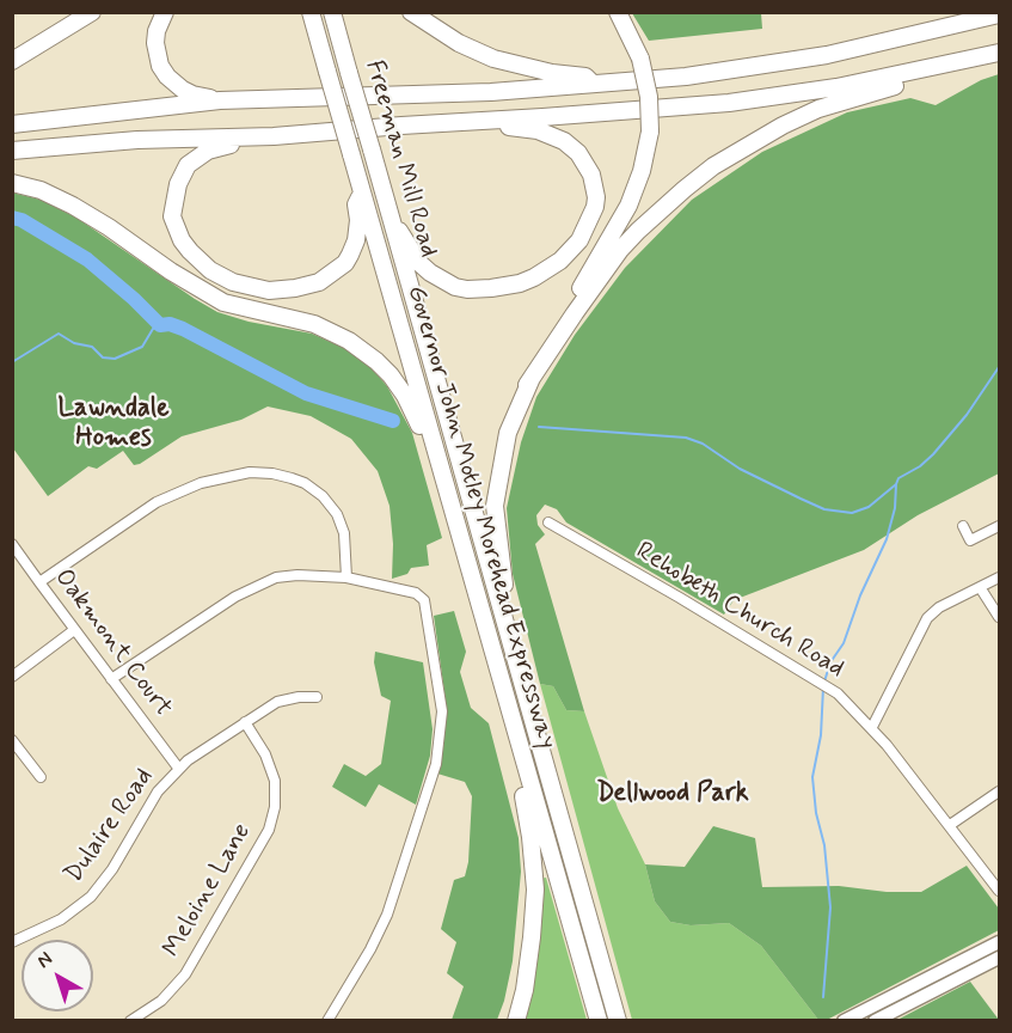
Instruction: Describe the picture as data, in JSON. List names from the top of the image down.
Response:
{
  "streets": {
    "highway": ["Freeman Mill Road", "Governor John Motley Morehead Expressway"],
    "street": [
      "Rehobeth Church Road",
      "Oakmont Court",
      "Dulaire Road",
      "Meloine Lane"
    ]
  },
  "crossings": [
    ["Freeman Mill Road", "Governor John Motley Morehead Expressway"],
    ["Oakmont Court", "Dulaire Road"],
    ["Dulaire Road", "Meloine Lane"]
  ],
  "districts": ["Lawndale Homes", "Dellwood Park"],
  "north": "top left"
}
